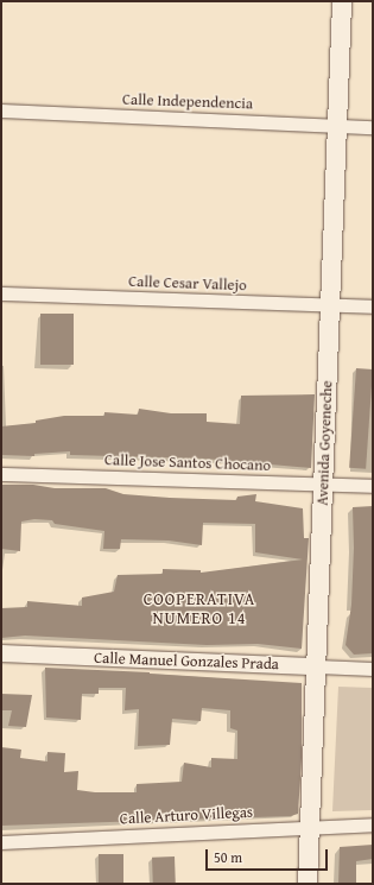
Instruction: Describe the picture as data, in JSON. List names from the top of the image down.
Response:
{
  "streets": {
    "main road": ["Avenida Goyeneche"],
    "street": [
      "Calle Independencia",
      "Calle Cesar Vallejo",
      "Calle Jose Santos Chocano",
      "Calle Manuel Gonzales Prada",
      "Calle Arturo Villegas"
    ]
  },
  "crossings": [
    ["Calle Independencia", "Avenida Goyeneche"],
    ["Calle Cesar Vallejo", "Avenida Goyeneche"],
    ["Avenida Goyeneche", "Calle Jose Santos Chocano"],
    ["Avenida Goyeneche", "Calle Manuel Gonzales Prada"],
    ["Avenida Goyeneche", "Calle Arturo Villegas"]
  ],
  "districts": ["COOPERATIVA NUMERO 14"],
  "scale_bar": "50 m"
}
